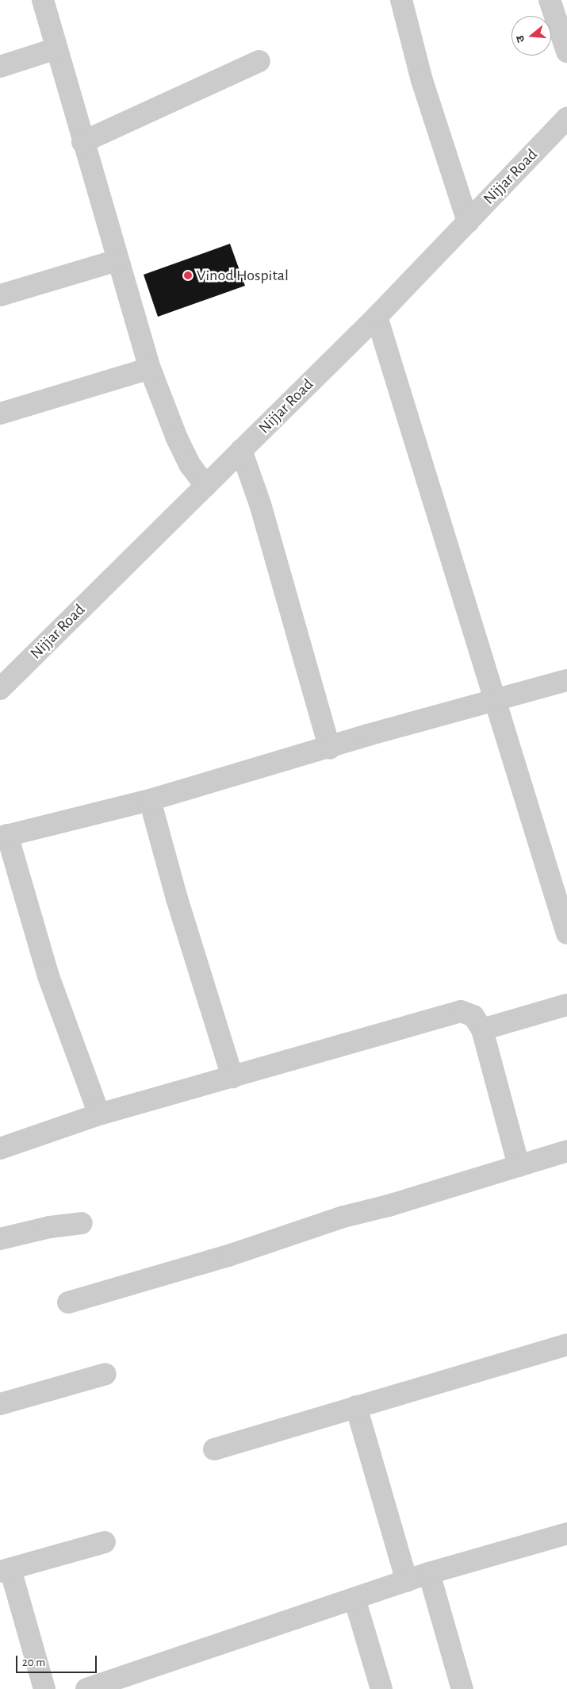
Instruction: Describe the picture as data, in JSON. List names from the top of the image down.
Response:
{
  "streets": {
    "street": ["Nijjar Road"]
  },
  "places": ["Vinod Hospital"],
  "scale_bar": "20 m",
  "north": "left"
}
